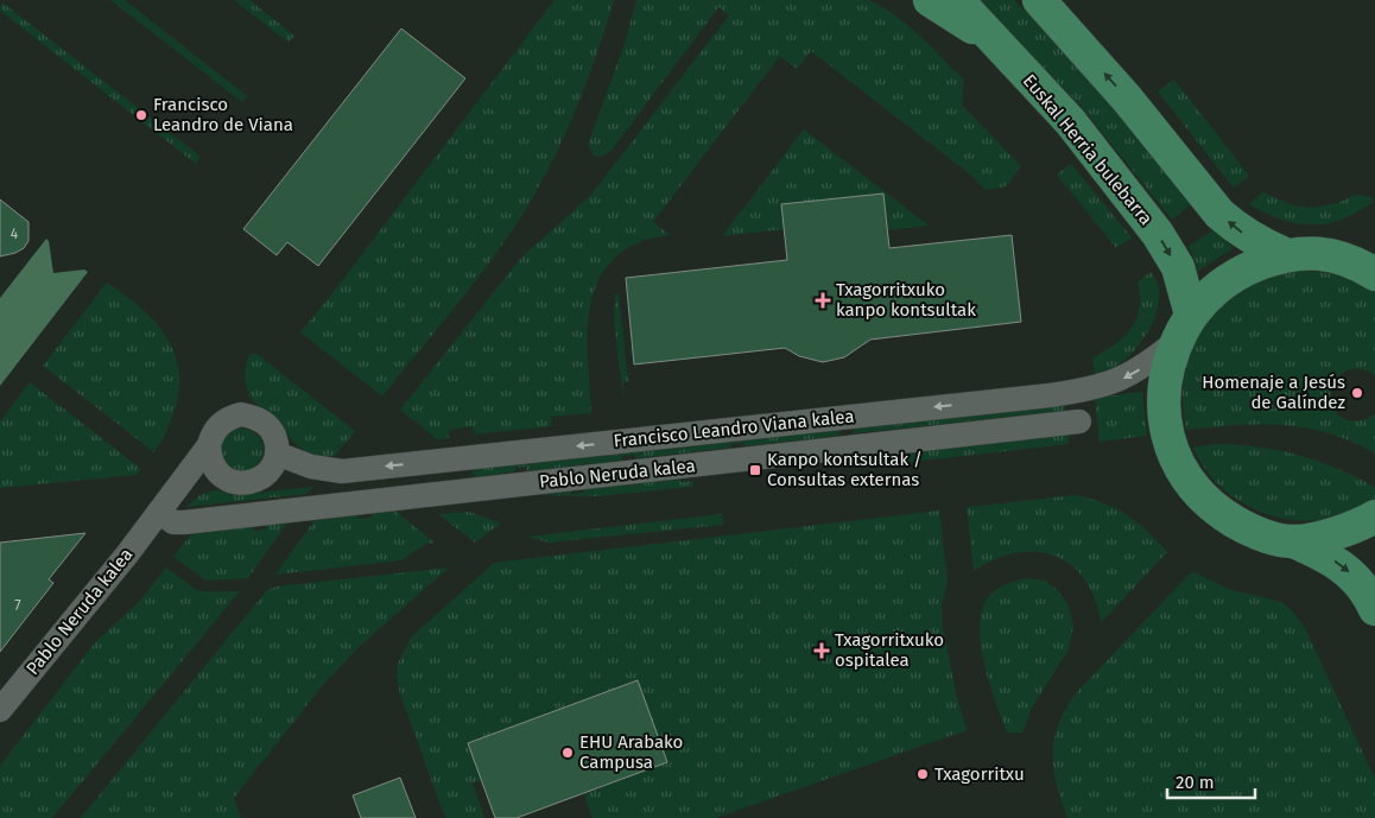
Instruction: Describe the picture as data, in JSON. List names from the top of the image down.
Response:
{
  "streets": {
    "main road": ["Euskal Herria bulebarra"],
    "street": ["Francisco Leandro Viana kalea", "Pablo Neruda kalea"]
  },
  "crossings": [
    ["Euskal Herria bulebarra", "Francisco Leandro Viana kalea"],
    ["Francisco Leandro Viana kalea", "Pablo Neruda kalea"]
  ],
  "one_way": ["Francisco Leandro Viana kalea"],
  "places": {
    "other": [
      "Francisco Leandro de Viana",
      "Homenaje a Jesús de Galíndez",
      "EHU Arabako Campusa",
      "Txagorritxu"
    ],
    "health": ["Txagorritxuko kanpo kontsultak", "Txagorritxuko ospitalea"],
    "transit": ["Kanpo kontsultak / Consultas externas"]
  },
  "house_numbers": ["4", "7"],
  "scale_bar": "20 m"
}
